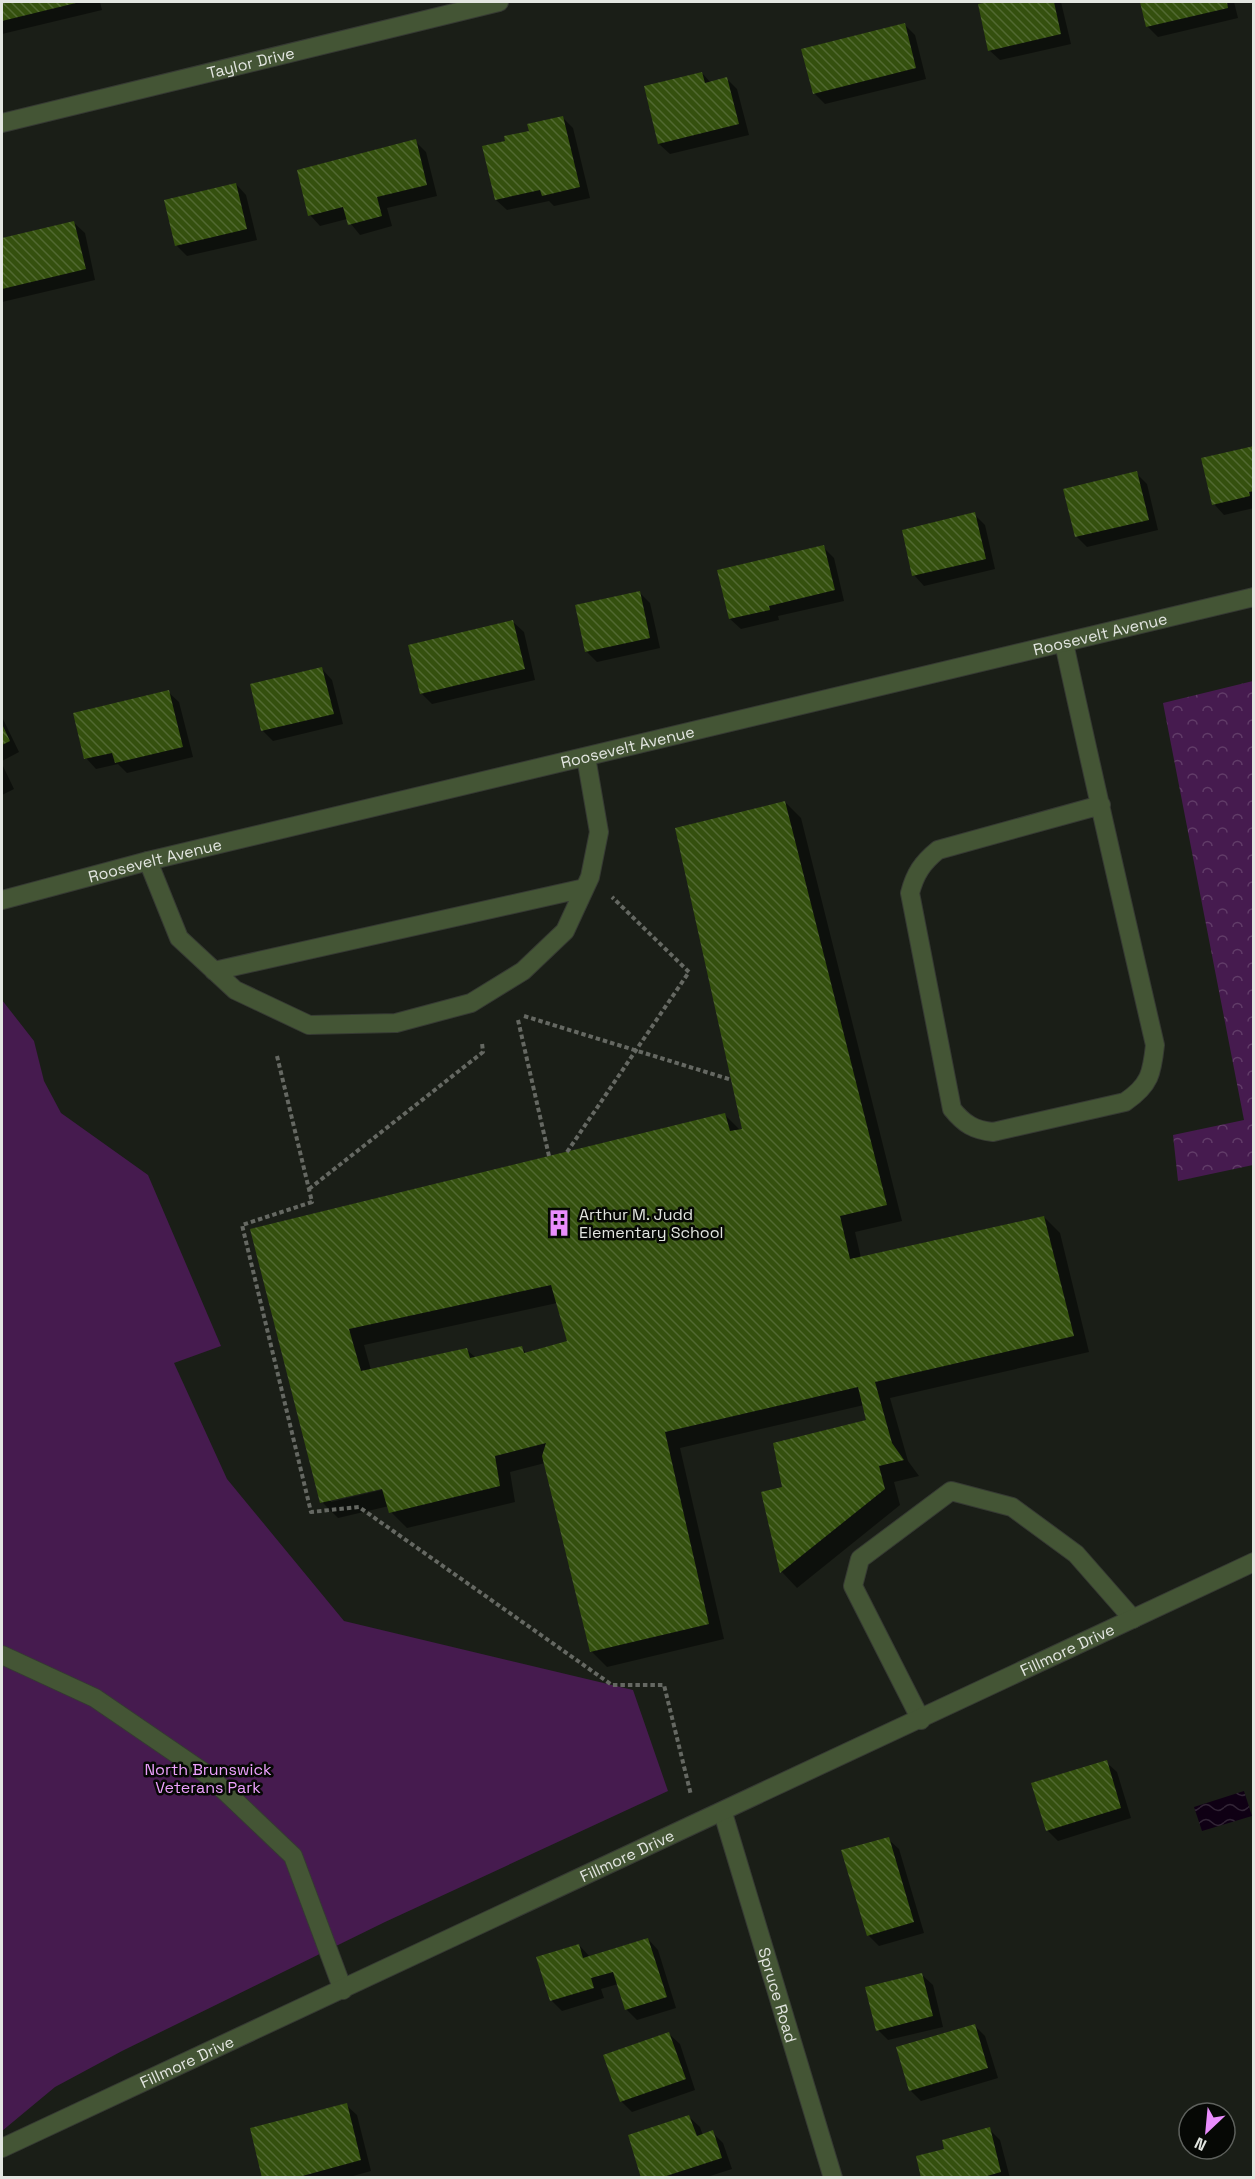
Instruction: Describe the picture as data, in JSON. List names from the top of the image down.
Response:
{
  "streets": {
    "street": [
      "Taylor Drive",
      "Roosevelt Avenue",
      "Fillmore Drive",
      "Spruce Road"
    ]
  },
  "crossings": [
    ["Fillmore Drive", "Spruce Road"]
  ],
  "parks": ["North Brunswick Veterans Park"],
  "places": {
    "building": ["Arthur M. Judd Elementary School"]
  },
  "north": "bottom left"
}
